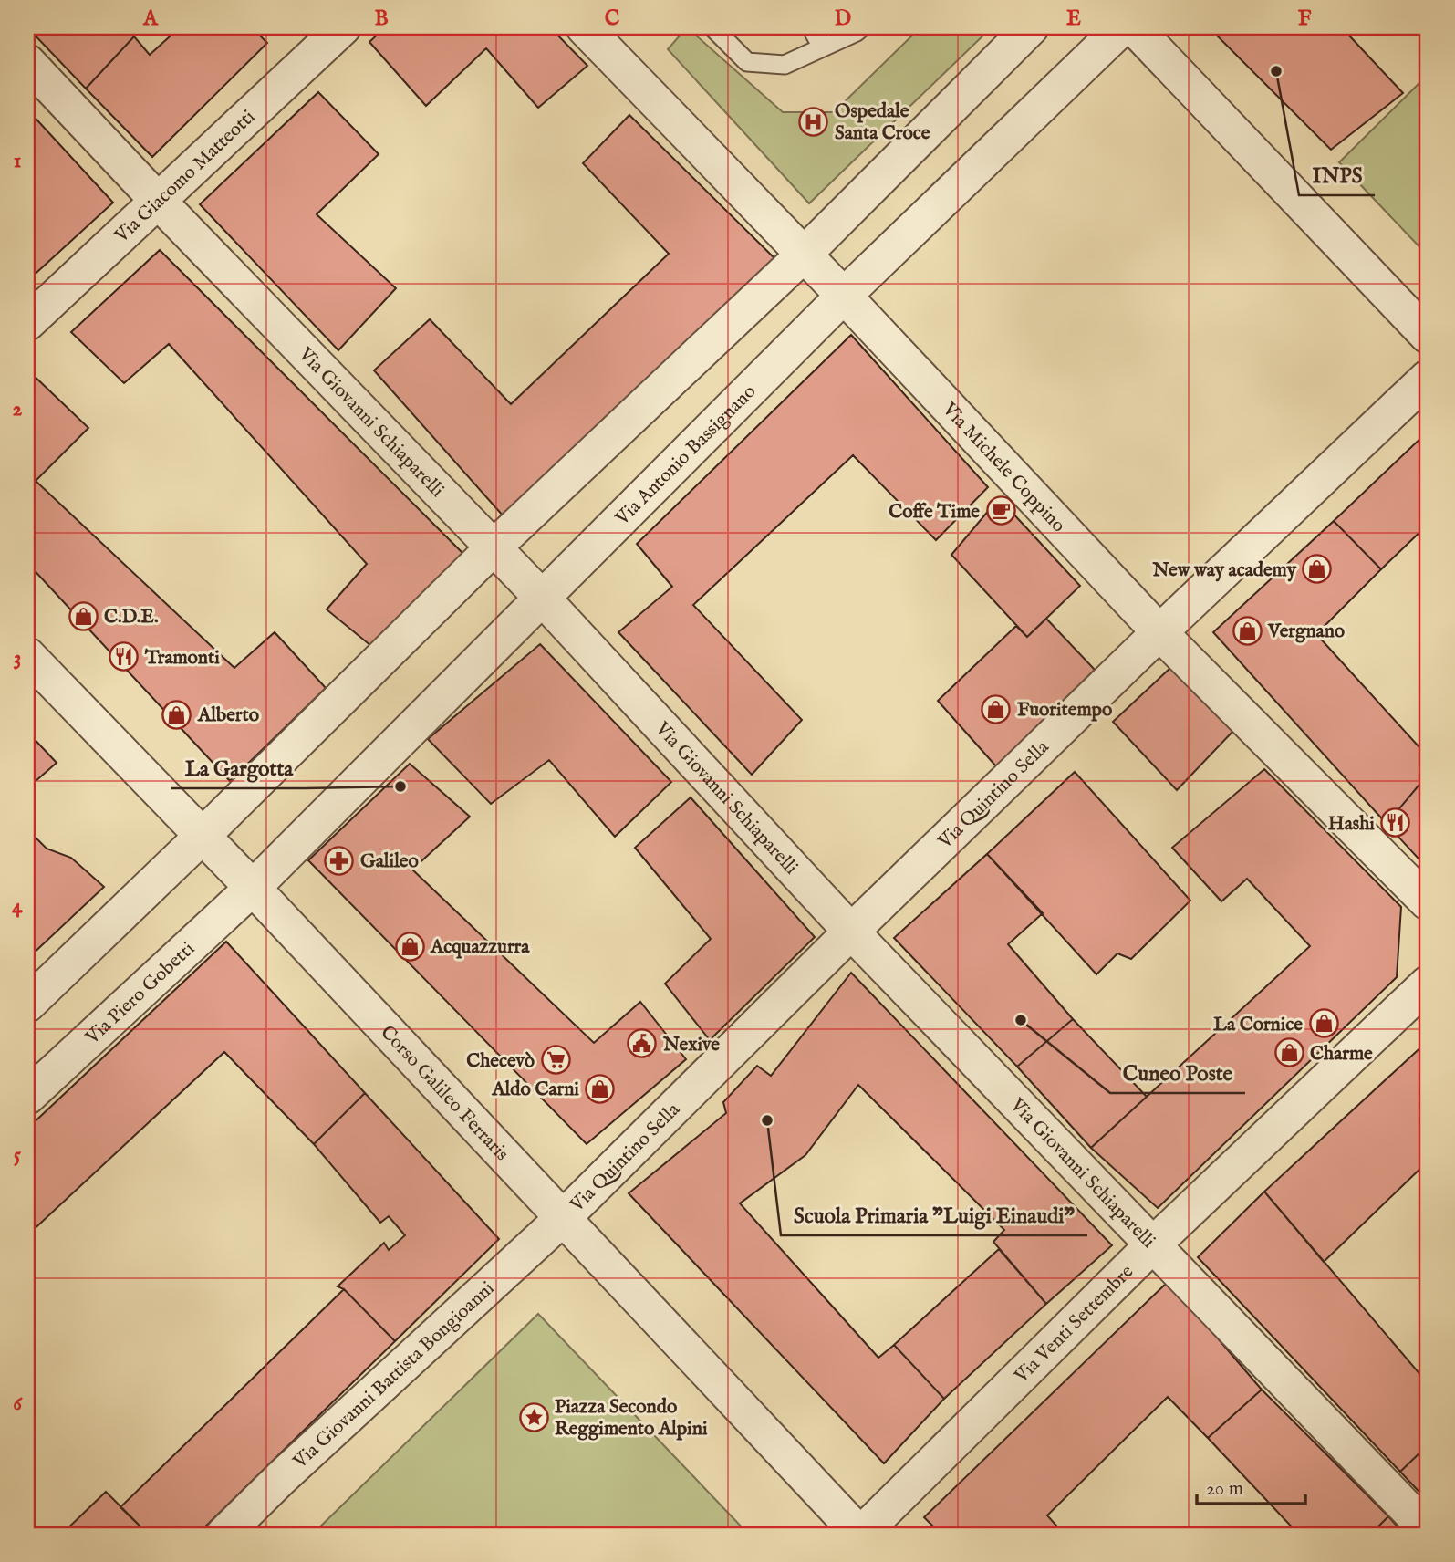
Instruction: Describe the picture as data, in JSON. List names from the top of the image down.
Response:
{
  "streets": {
    "street": [
      "Via Giacomo Matteotti",
      "Via Giovanni Schiaparelli",
      "Via Antonio Bassignano",
      "Via Michele Coppino",
      "Via Quintino Sella",
      "Via Piero Gobetti",
      "Corso Galileo Ferraris",
      "Via Venti Settembre",
      "Via Giovanni Battista Bongioanni"
    ]
  },
  "crossings": [
    ["Via Giacomo Matteotti", "Via Giovanni Schiaparelli"],
    ["Via Giovanni Schiaparelli", "Via Antonio Bassignano"],
    ["Via Giovanni Schiaparelli", "Via Quintino Sella"],
    ["Via Giovanni Schiaparelli", "Via Venti Settembre"],
    ["Via Antonio Bassignano", "Via Michele Coppino"],
    ["Via Antonio Bassignano", "Via Piero Gobetti"],
    ["Via Antonio Bassignano", "Corso Galileo Ferraris"],
    ["Via Michele Coppino", "Via Quintino Sella"],
    ["Via Quintino Sella", "Corso Galileo Ferraris"],
    ["Via Quintino Sella", "Via Giovanni Battista Bongioanni"],
    ["Via Piero Gobetti", "Corso Galileo Ferraris"],
    ["Corso Galileo Ferraris", "Via Venti Settembre"],
    ["Corso Galileo Ferraris", "Via Giovanni Battista Bongioanni"]
  ],
  "places": {
    "other": [
      "INPS",
      "La Gargotta",
      "Cuneo Poste",
      "Scuola Primaria \"Luigi Einaudi\""
    ],
    "hospital": ["Ospedale Santa Croce"],
    "cafe": ["Coffe Time"],
    "shop": [
      "New way academy",
      "C.D.E.",
      "Vergnano",
      "Fuoritempo",
      "Alberto",
      "Acquazzurra",
      "La Cornice",
      "Charme",
      "Aldo Carni"
    ],
    "restaurant": ["Tramonti", "Hashi"],
    "pharmacy": ["Galileo"],
    "public building": ["Nexive"],
    "supermarket": ["Checevò"],
    "place": ["Piazza Secondo Reggimento Alpini"]
  },
  "scale_bar": "20 m",
  "grid": {
    "columns": [
      "A",
      "B",
      "C",
      "D",
      "E",
      "F"
    ],
    "rows": [
      "1",
      "2",
      "3",
      "4",
      "5",
      "6"
    ]
  }
}
